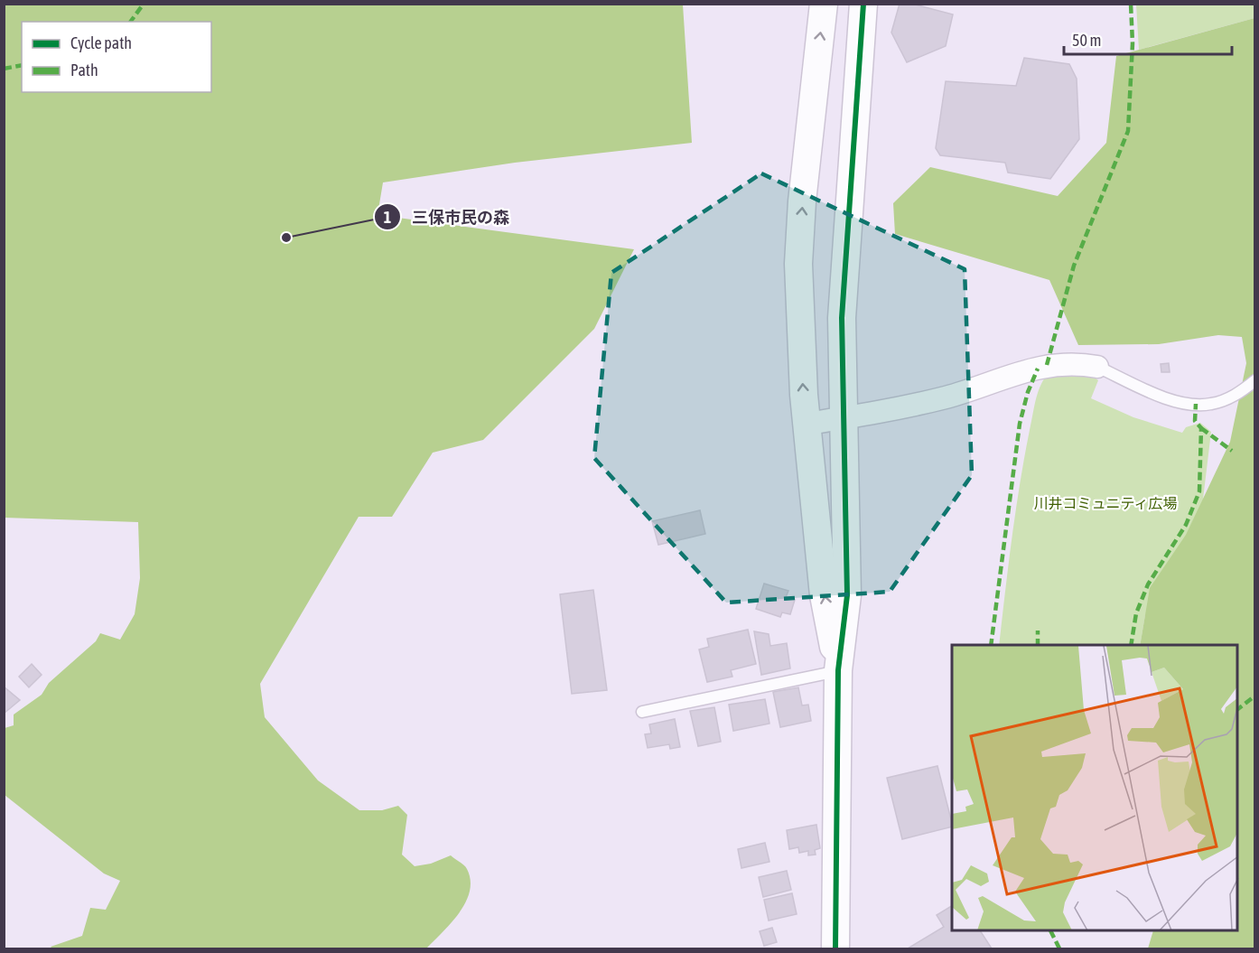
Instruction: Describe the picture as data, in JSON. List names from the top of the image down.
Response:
{
  "parks": ["川井コミュニティ広場"],
  "places": ["三保市民の森"],
  "legend": ["Cycle path", "Path"],
  "scale_bar": "50 m"
}
